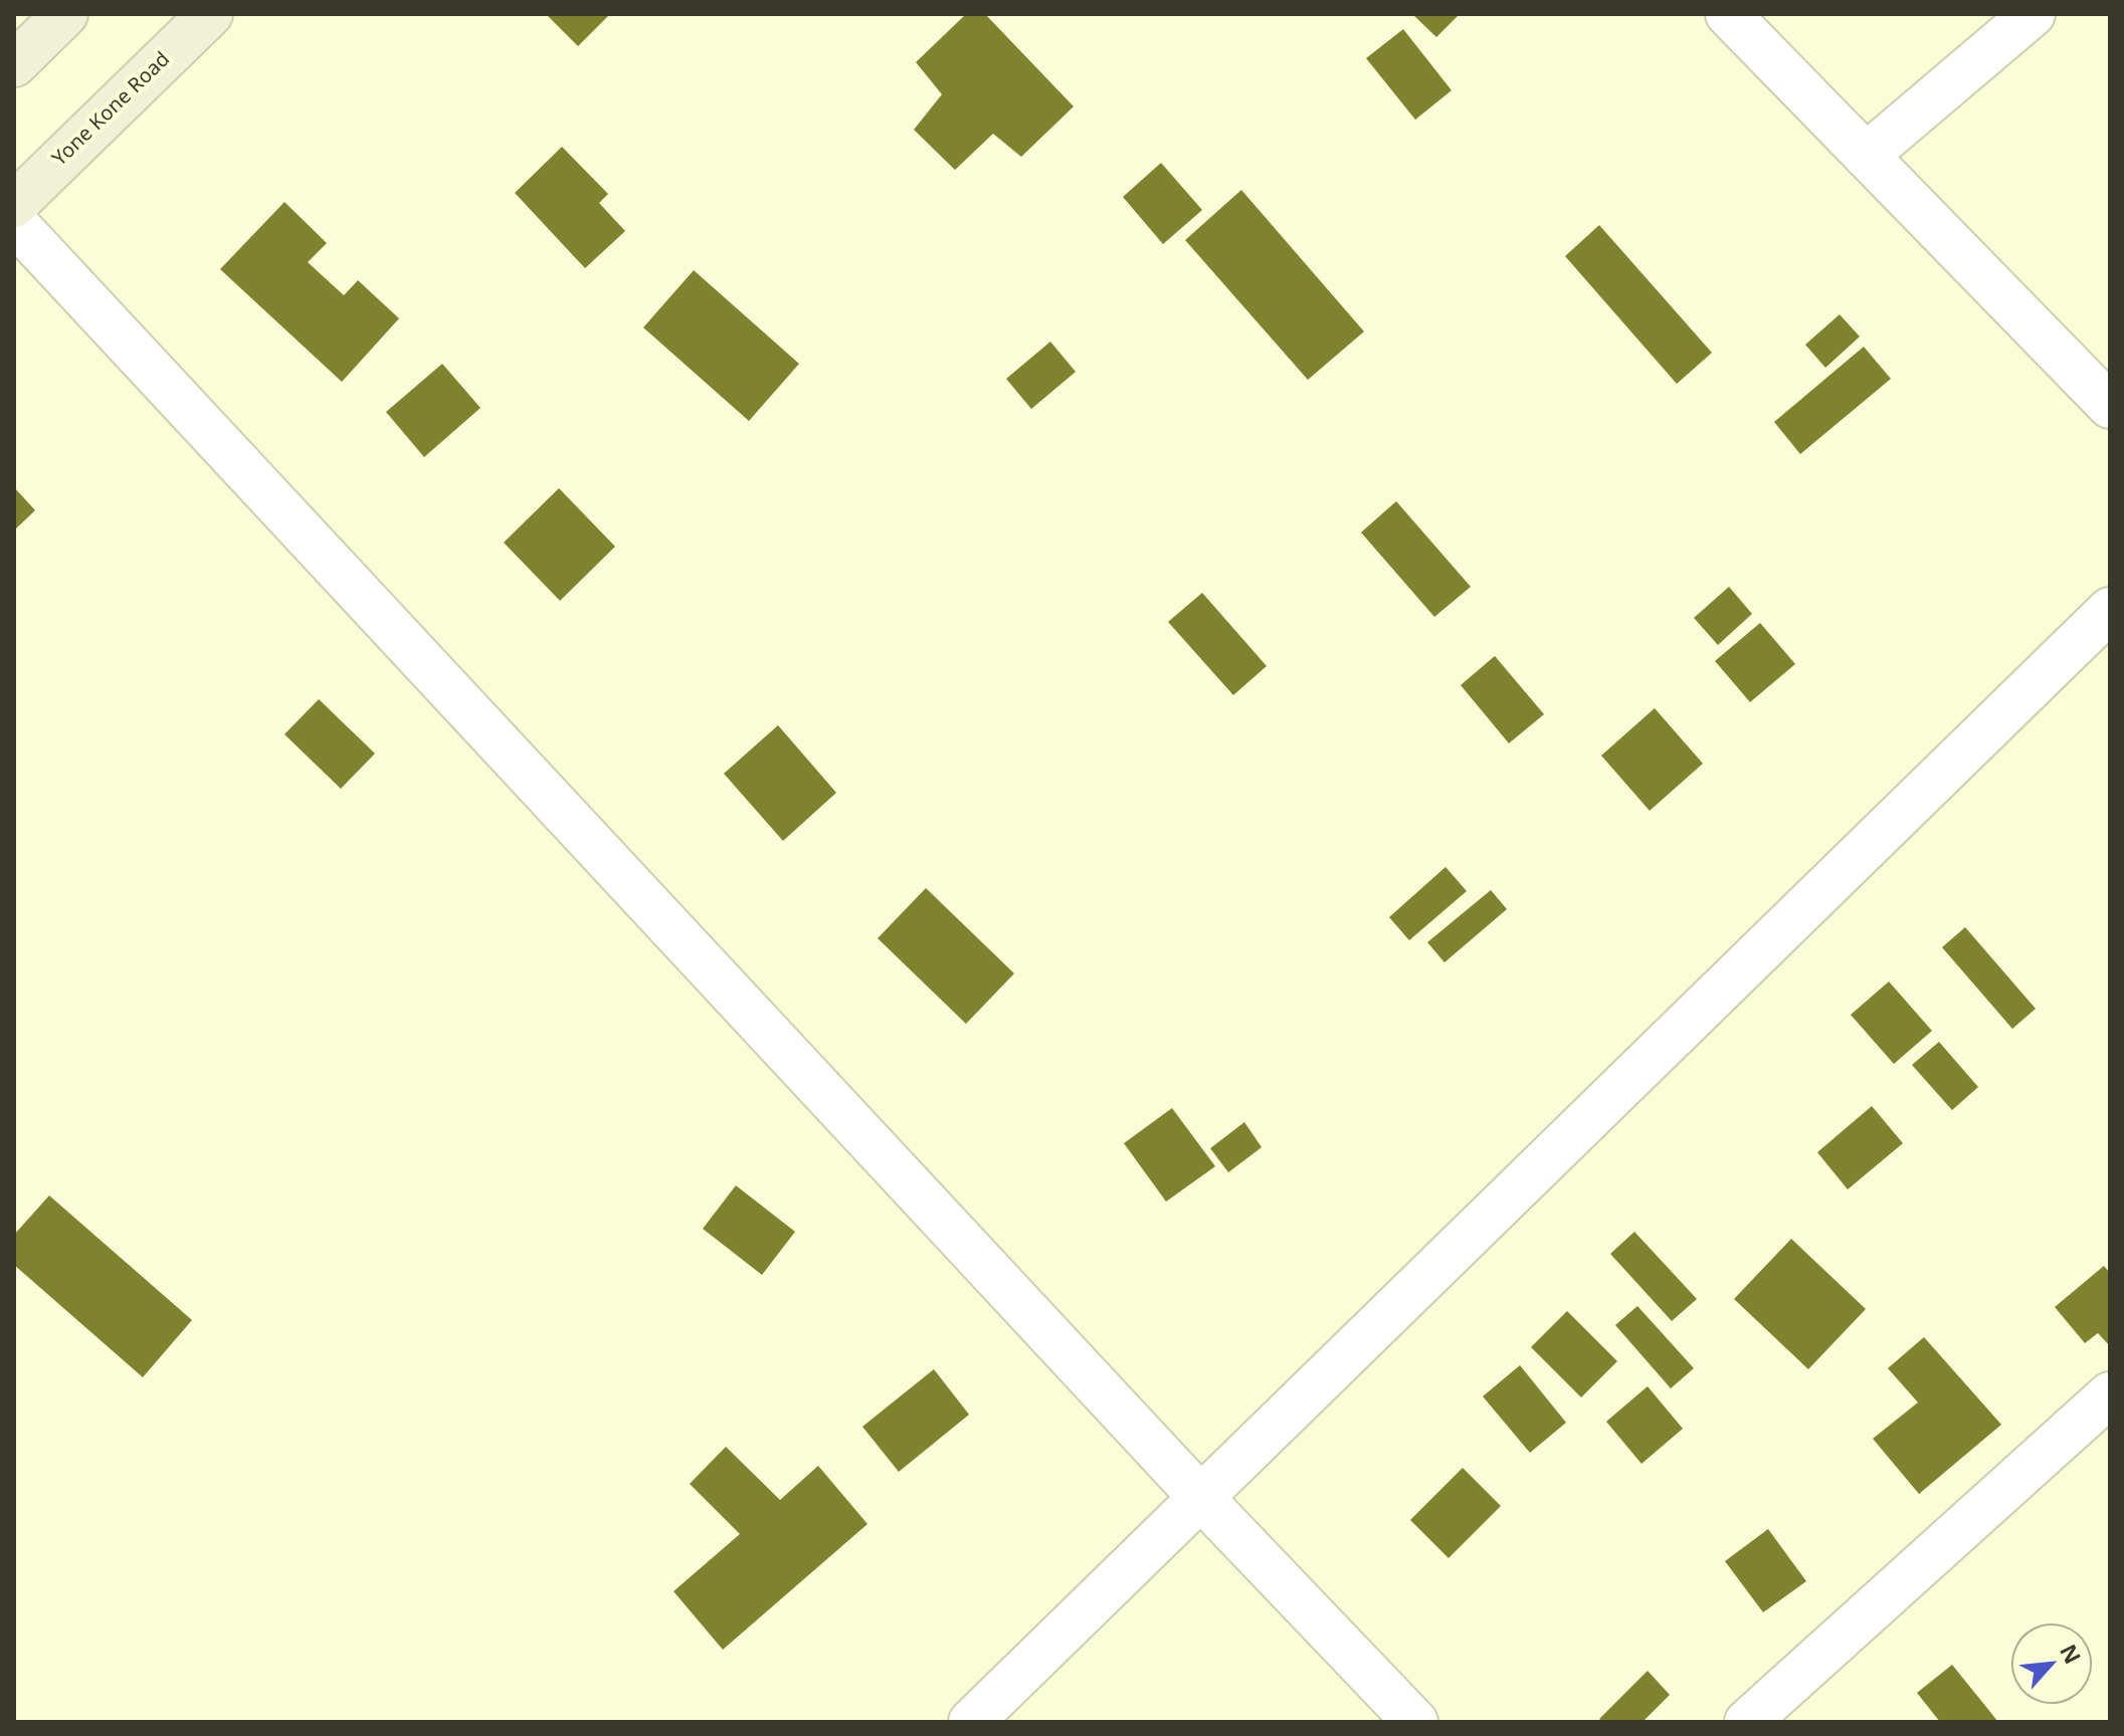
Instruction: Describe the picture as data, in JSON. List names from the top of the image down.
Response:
{
  "streets": {
    "street": ["Yone Kone Road"]
  },
  "north": "top right"
}
